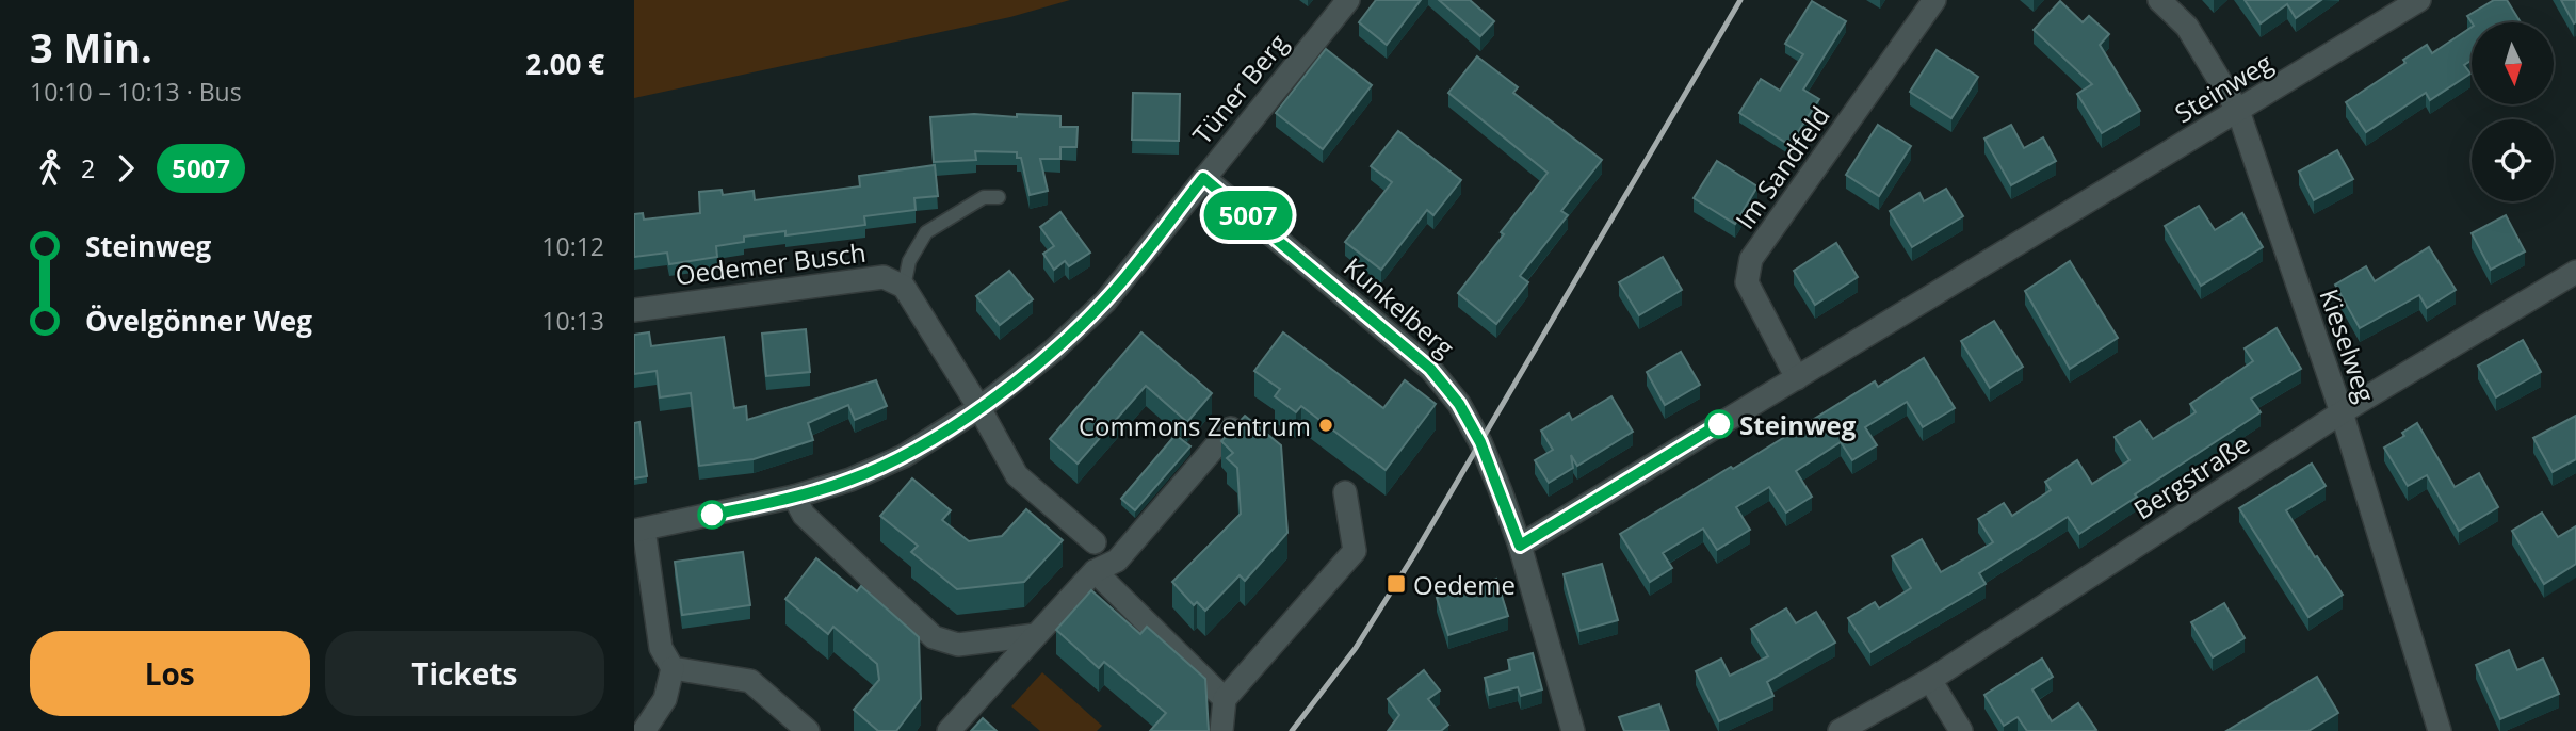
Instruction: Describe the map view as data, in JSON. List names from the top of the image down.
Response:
{
  "streets": {
    "street": [
      "Steinweg",
      "Tüner Berg",
      "Im Sandfeld",
      "Oedemer Busch",
      "Kunkelberg",
      "Kieselweg",
      "Bergstraße"
    ]
  },
  "crossings": [
    ["Steinweg", "Im Sandfeld"],
    ["Steinweg", "Kunkelberg"],
    ["Steinweg", "Kieselweg"],
    ["Tüner Berg", "Kunkelberg"],
    ["Kieselweg", "Bergstraße"]
  ],
  "places": {
    "other": ["Steinweg", "Commons Zentrum"],
    "transit": ["Oedeme"]
  },
  "lines": ["bus line 5007"],
  "north": "bottom",
  "page": {
    "heading": ["3 Min.", "10:10 – 10:13 · Bus", "2.00 €"],
    "on_map": "5007",
    "legs": ["2", "5007"],
    "list": [
      {
        "name": "Steinweg",
        "value": "10:12"
      },
      {
        "name": "Övelgönner Weg",
        "value": "10:13"
      }
    ],
    "buttons": ["Los", "Tickets"]
  }
}
